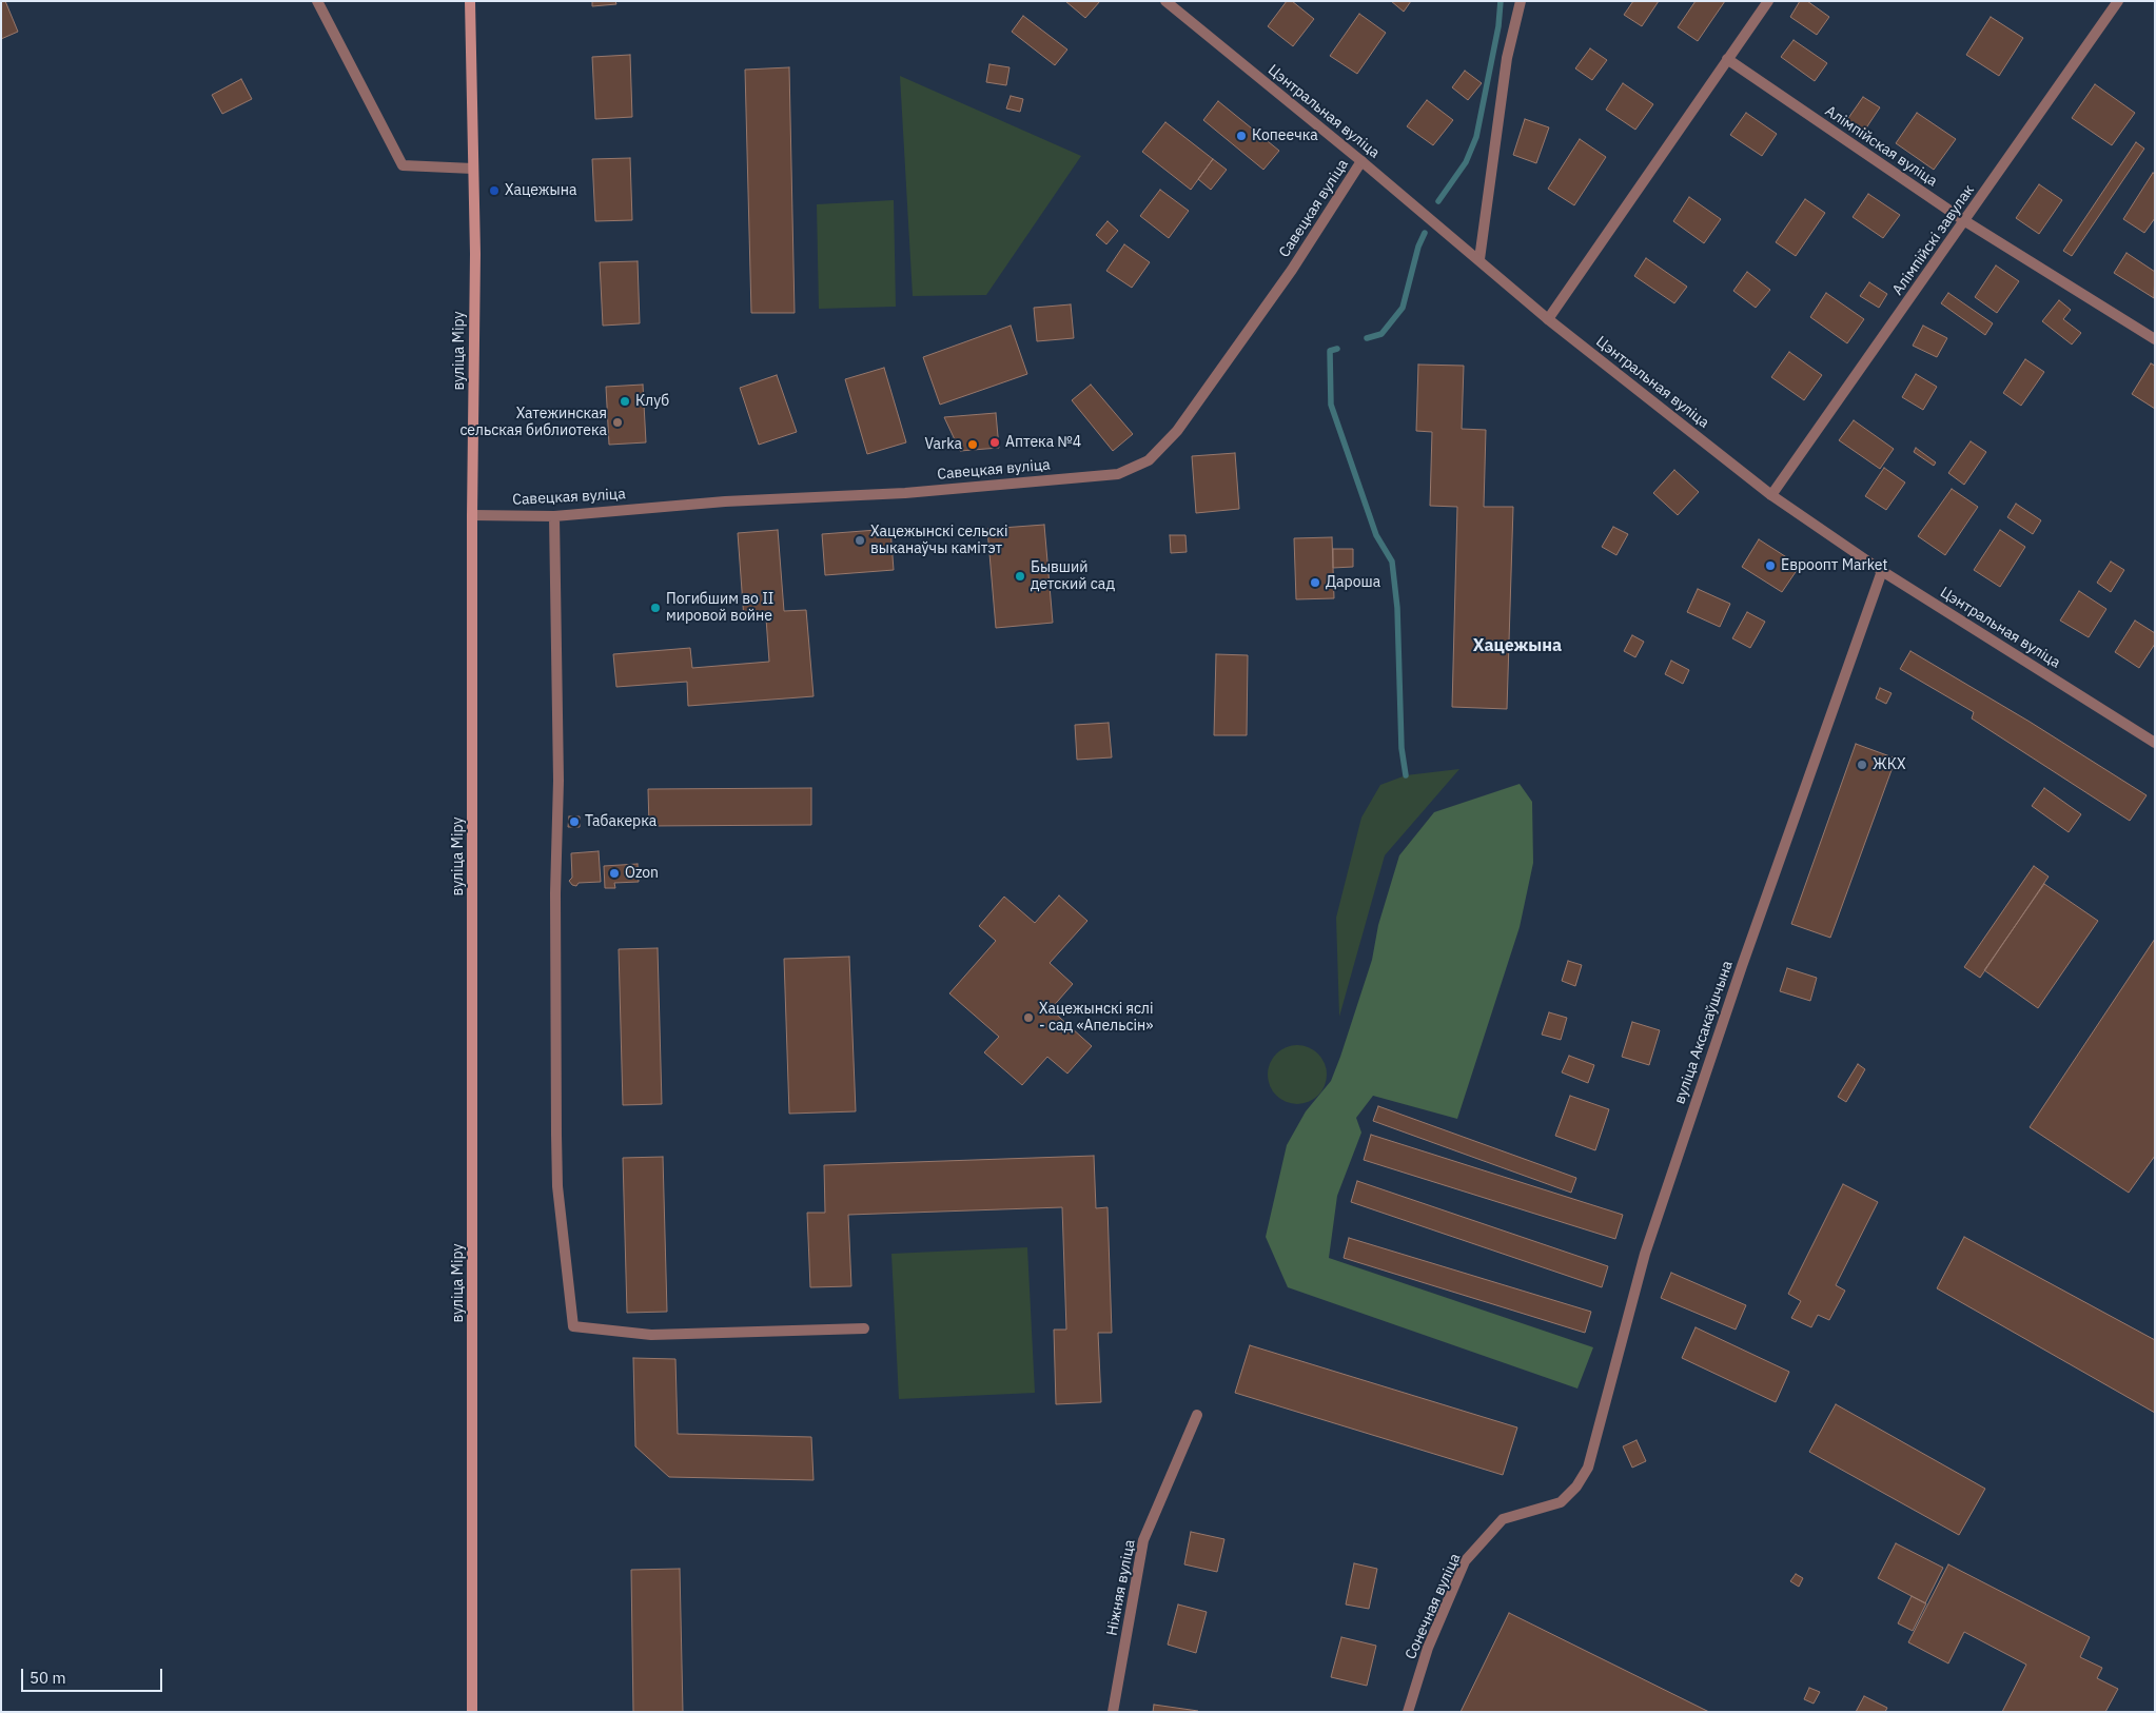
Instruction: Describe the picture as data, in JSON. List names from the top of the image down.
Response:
{
  "streets": {
    "main road": ["вуліца Міру"],
    "street": [
      "Цэнтральная вуліца",
      "Алімпійская вуліца",
      "Савецкая вуліца",
      "Алімпійскі завулак",
      "вуліца Аксакаўшчына",
      "Ніжняя вуліца",
      "Сонечная вуліца"
    ]
  },
  "crossings": [
    ["Цэнтральная вуліца", "Савецкая вуліца"],
    ["Цэнтральная вуліца", "Алімпійскі завулак"],
    ["Цэнтральная вуліца", "вуліца Аксакаўшчына"],
    ["Алімпійская вуліца", "Алімпійскі завулак"],
    ["Савецкая вуліца", "вуліца Міру"],
    ["вуліца Аксакаўшчына", "Сонечная вуліца"]
  ],
  "districts": ["Хацежына"],
  "places": [
    "Копеечка",
    "Хацежына",
    "Клуб",
    "Хатежинская сельская библиотека",
    "Аптека №4",
    "Varka",
    "Хацежынскі сельскі выканаўчы камітэт",
    "Евроопт Market",
    "Бывший детский сад",
    "Дароша",
    "Погибшим во II мировой войне",
    "ЖКХ",
    "Табакерка",
    "Ozon",
    "Хацежынскі яслі - сад «Апельсін»"
  ],
  "scale_bar": "50 m"
}
